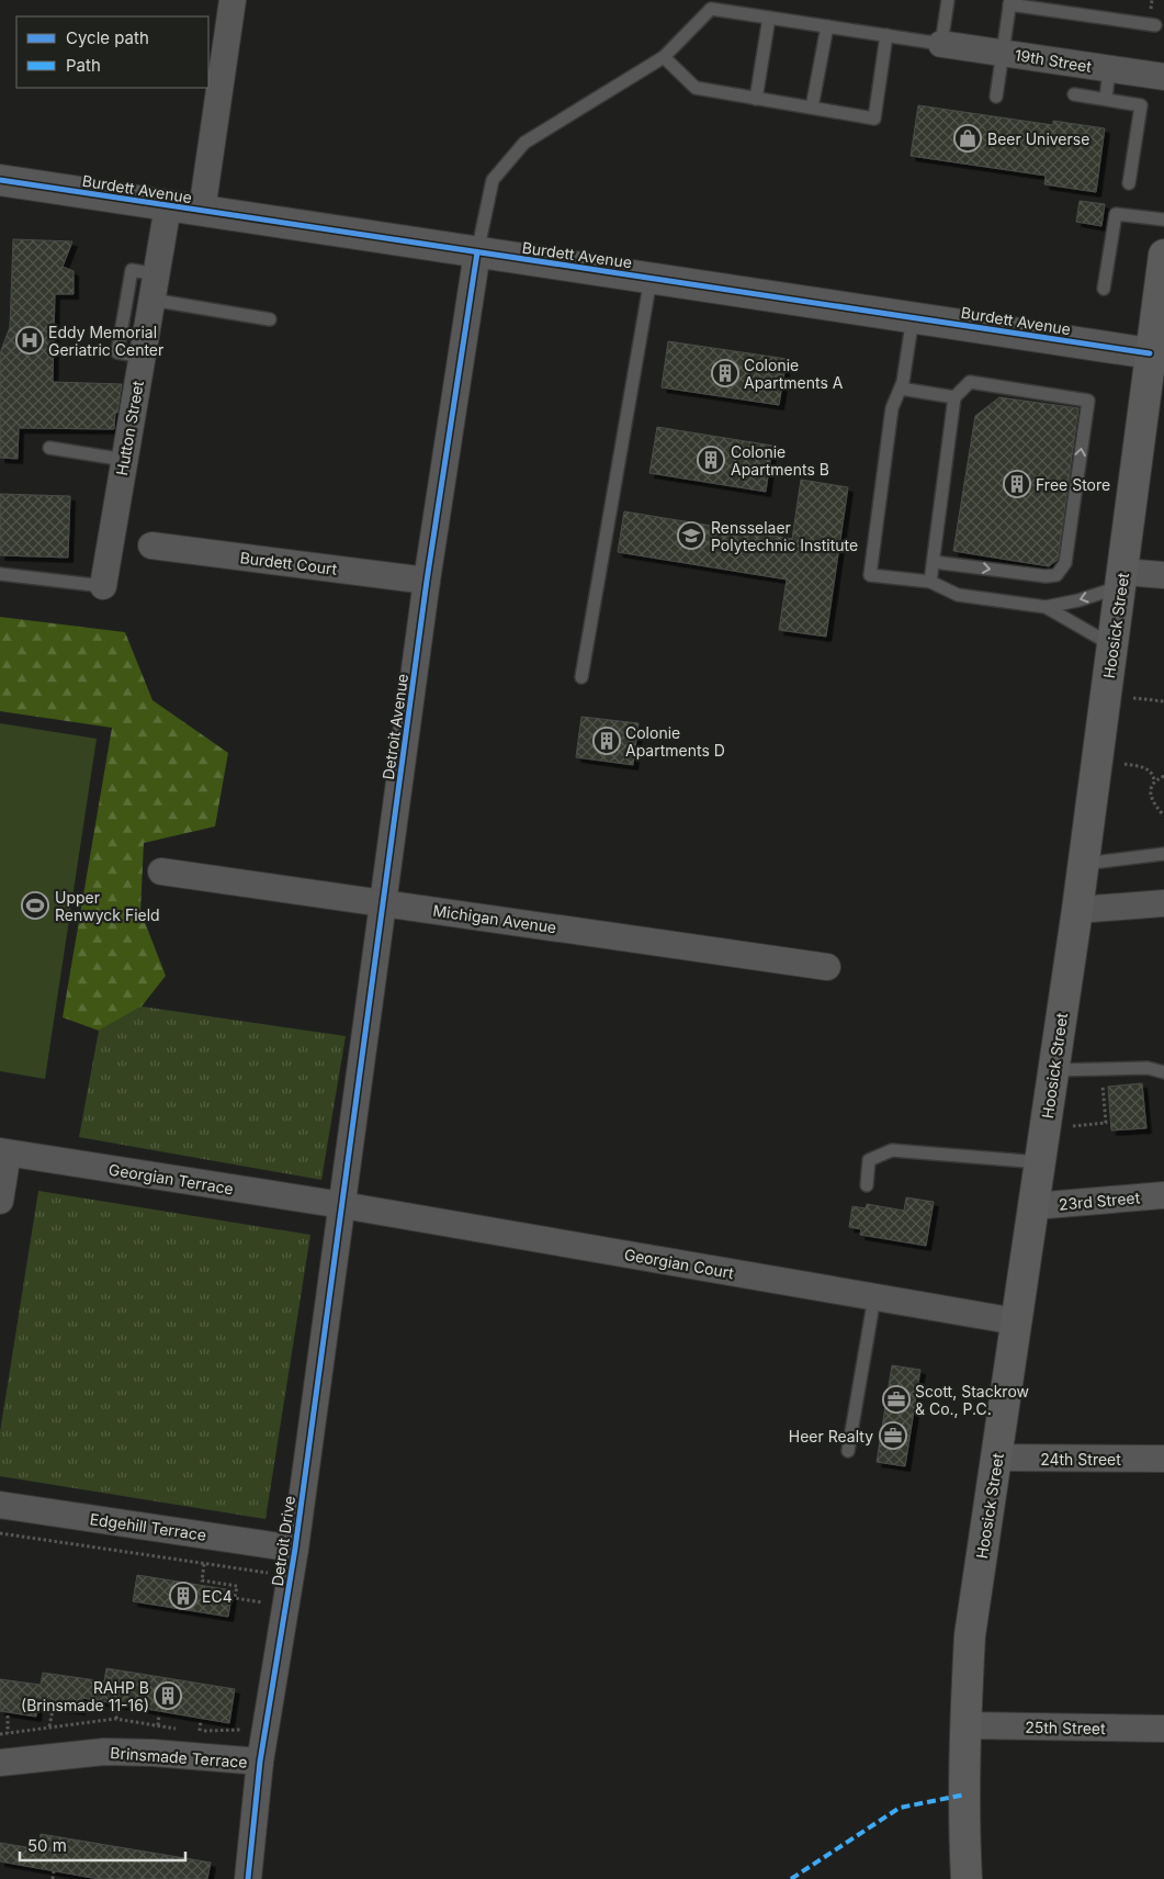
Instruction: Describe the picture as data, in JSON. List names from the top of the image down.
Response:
{
  "streets": {
    "highway": ["Hoosick Street"],
    "street": [
      "19th Street",
      "Burdett Avenue",
      "Hutton Street",
      "Burdett Court",
      "Detroit Avenue",
      "Michigan Avenue",
      "Georgian Terrace",
      "23rd Street",
      "Georgian Court",
      "24th Street",
      "Edgehill Terrace",
      "Detroit Drive",
      "25th Street",
      "Brinsmade Terrace"
    ]
  },
  "crossings": [
    ["Burdett Avenue", "Hutton Street"],
    ["Burdett Avenue", "Hoosick Street"],
    ["Burdett Avenue", "Detroit Avenue"],
    ["Burdett Court", "Detroit Avenue"],
    ["Hoosick Street", "23rd Street"],
    ["Hoosick Street", "Georgian Court"],
    ["Hoosick Street", "24th Street"],
    ["Hoosick Street", "25th Street"],
    ["Detroit Avenue", "Michigan Avenue"],
    ["Detroit Avenue", "Georgian Terrace"],
    ["Detroit Avenue", "Georgian Court"],
    ["Detroit Avenue", "Detroit Drive"],
    ["Georgian Terrace", "Georgian Court"],
    ["Georgian Terrace", "Detroit Drive"],
    ["Georgian Court", "Detroit Drive"],
    ["Edgehill Terrace", "Detroit Drive"],
    ["Detroit Drive", "Brinsmade Terrace"]
  ],
  "places": {
    "shop": ["Beer Universe"],
    "hospital": ["Eddy Memorial Geriatric Center"],
    "building": [
      "Colonie Apartments A",
      "Colonie Apartments B",
      "Free Store",
      "Colonie Apartments D",
      "EC4",
      "RAHP B (Brinsmade 11-16)"
    ],
    "school or university": ["Rensselaer Polytechnic Institute"],
    "sports": ["Upper Renwyck Field"],
    "office": ["Scott, Stackrow & Co., P.C.", "Heer Realty"]
  },
  "legend": ["Cycle path", "Path"],
  "scale_bar": "50 m"
}
